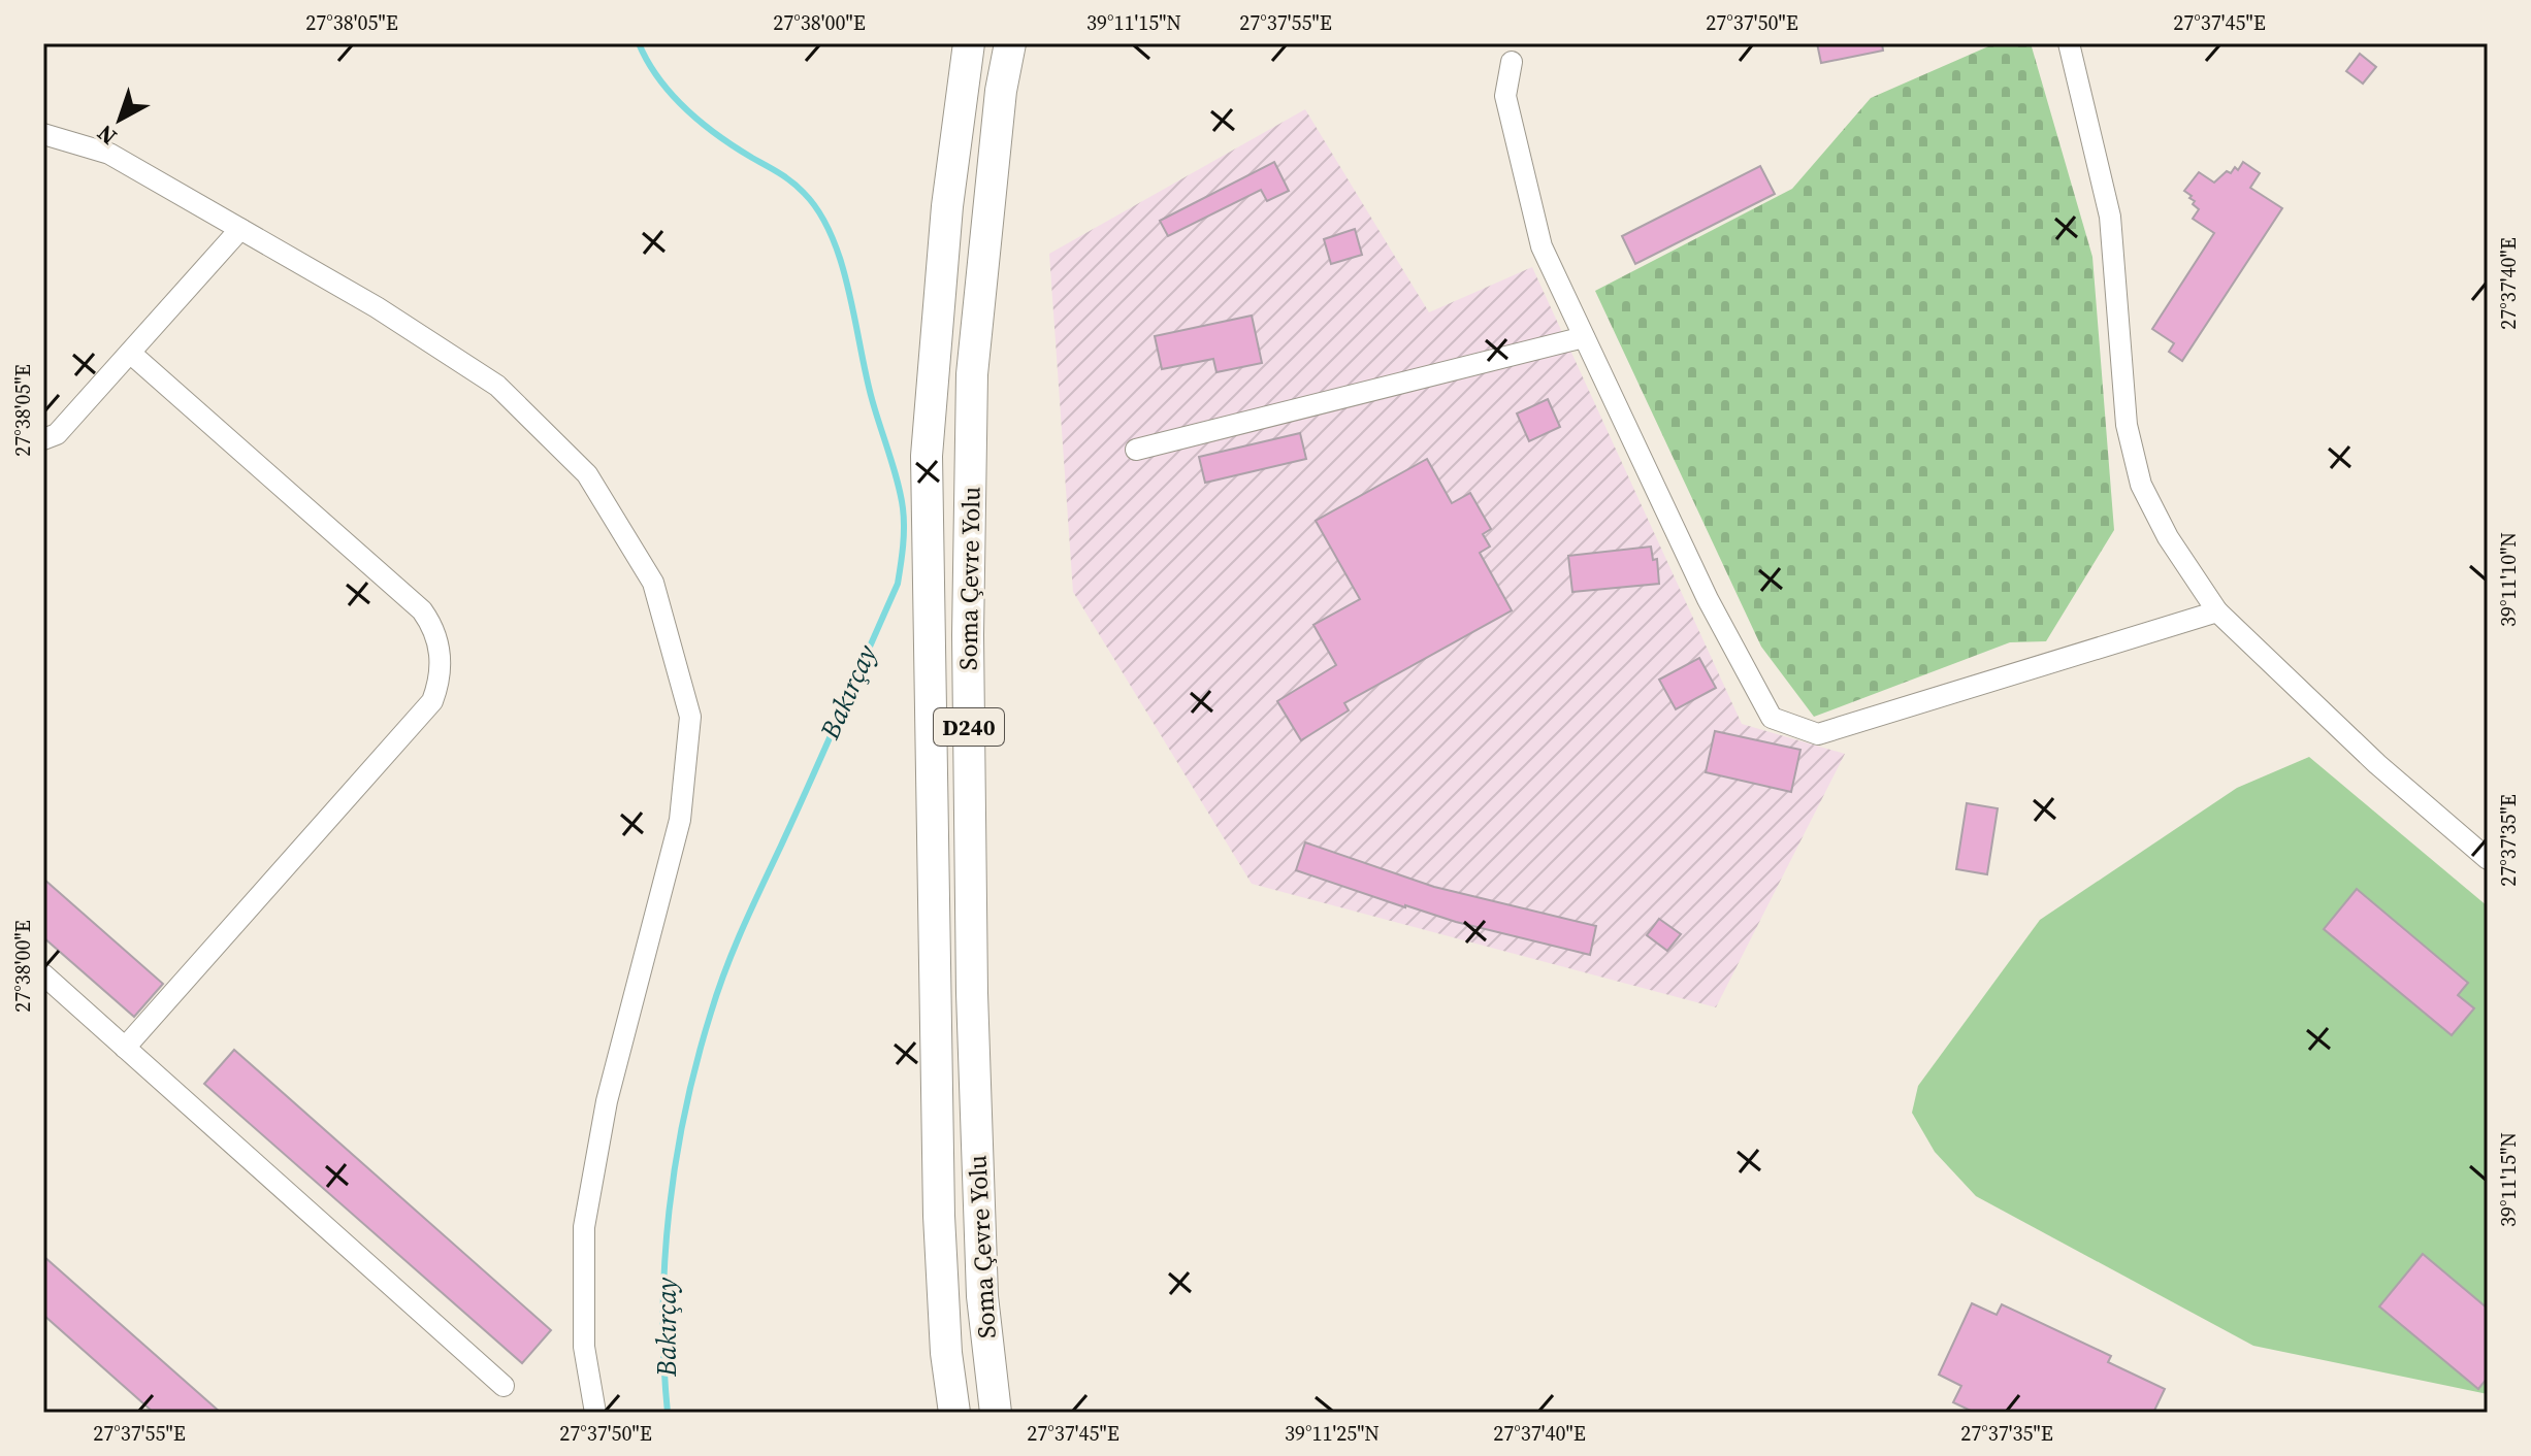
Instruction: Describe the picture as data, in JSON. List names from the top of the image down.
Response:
{
  "streets": {
    "highway": ["Soma Çevre Yolu", "D240"]
  },
  "water": ["Bakırçay"],
  "north": "bottom left",
  "coordinates": [
    "27°38'05\"E",
    "27°38'00\"E",
    "39°11'15\"N",
    "27°37'55\"E",
    "27°37'50\"E",
    "27°37'45\"E",
    "27°37'40\"E",
    "39°11'10\"N",
    "27°37'35\"E",
    "39°11'25\"N"
  ]
}
